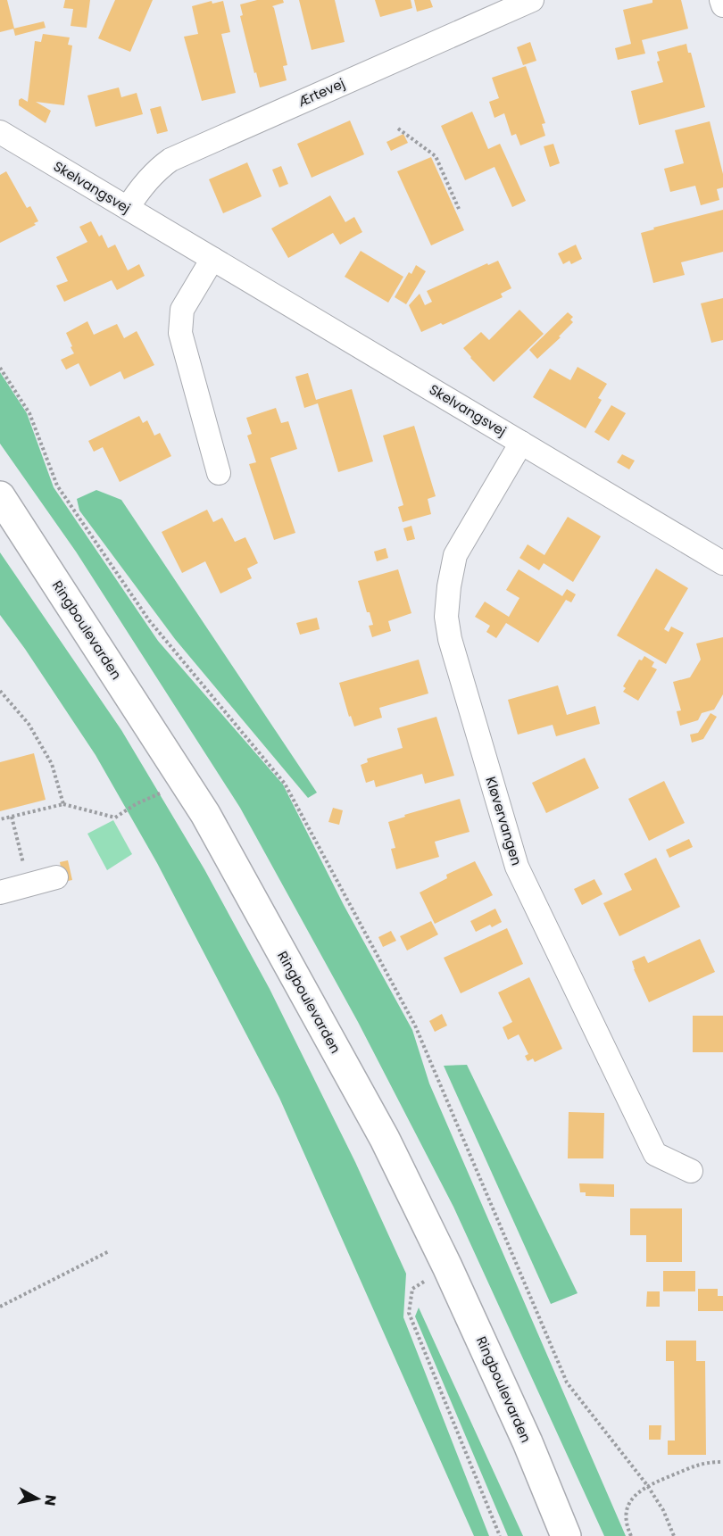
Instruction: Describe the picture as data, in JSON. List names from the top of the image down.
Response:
{
  "streets": {
    "main road": ["Ringboulevarden"],
    "street": ["Ærtevej", "Skelvangsvej", "Kløvervangen"]
  },
  "crossings": [
    ["Ærtevej", "Skelvangsvej"],
    ["Skelvangsvej", "Kløvervangen"]
  ],
  "north": "right"
}
